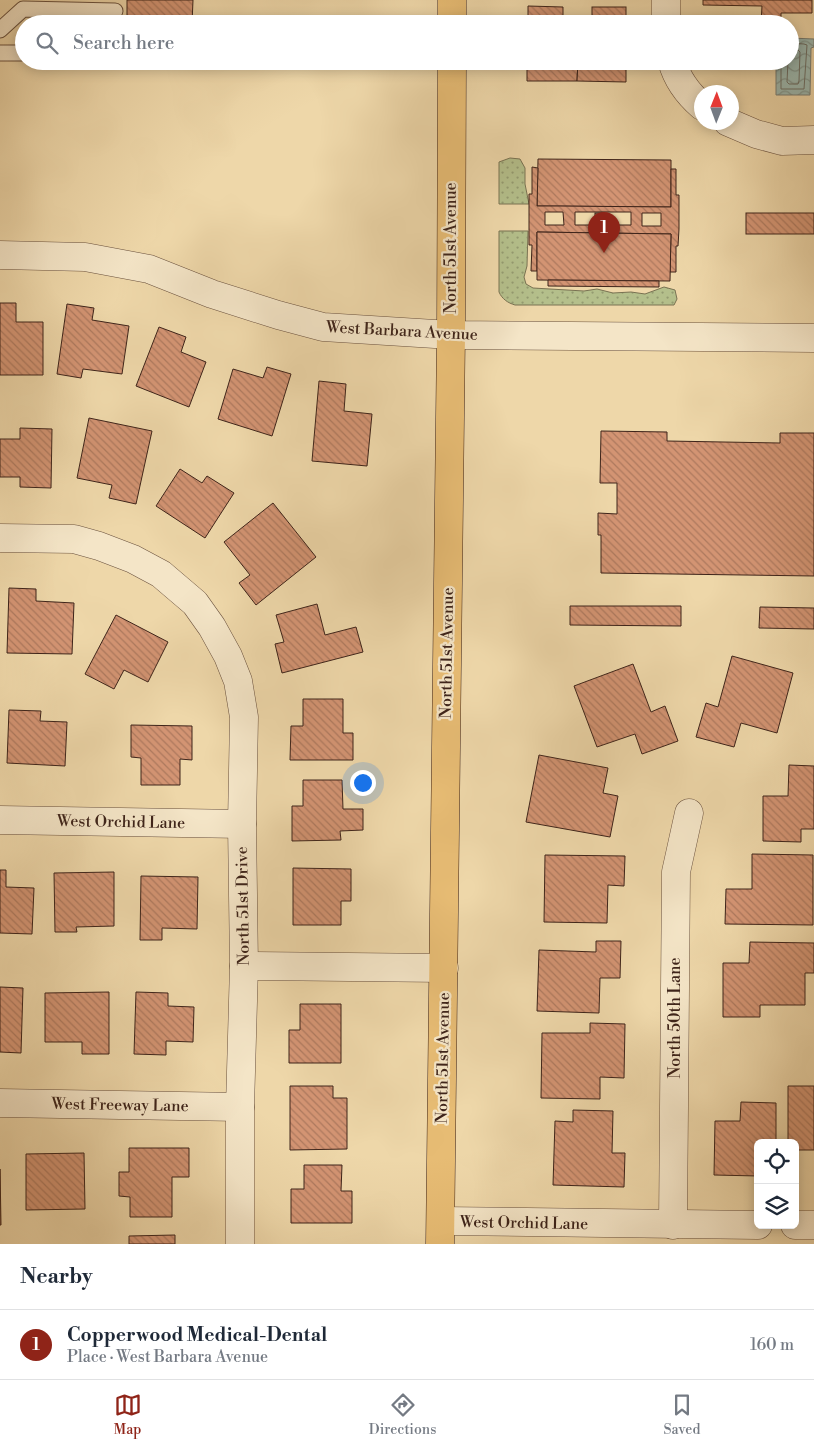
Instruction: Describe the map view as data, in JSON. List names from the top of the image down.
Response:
{
  "streets": {
    "main road": ["North 51st Avenue"],
    "street": [
      "West Barbara Avenue",
      "West Orchid Lane",
      "North 51st Drive",
      "North 50th Lane",
      "West Freeway Lane"
    ]
  },
  "crossings": [
    ["North 51st Avenue", "West Barbara Avenue"],
    ["North 51st Avenue", "West Orchid Lane"],
    ["West Orchid Lane", "North 51st Drive"],
    ["West Orchid Lane", "North 50th Lane"],
    ["North 51st Drive", "West Freeway Lane"]
  ],
  "north": "top",
  "page": {
    "search": "Search here",
    "pins": "1",
    "heading": "Nearby",
    "list": [
      {
        "mark": "1",
        "name": "Copperwood Medical-Dental",
        "note": "Place · West Barbara Avenue",
        "value": "160 m"
      }
    ],
    "nav": ["Map", "Directions", "Saved"]
  }
}
